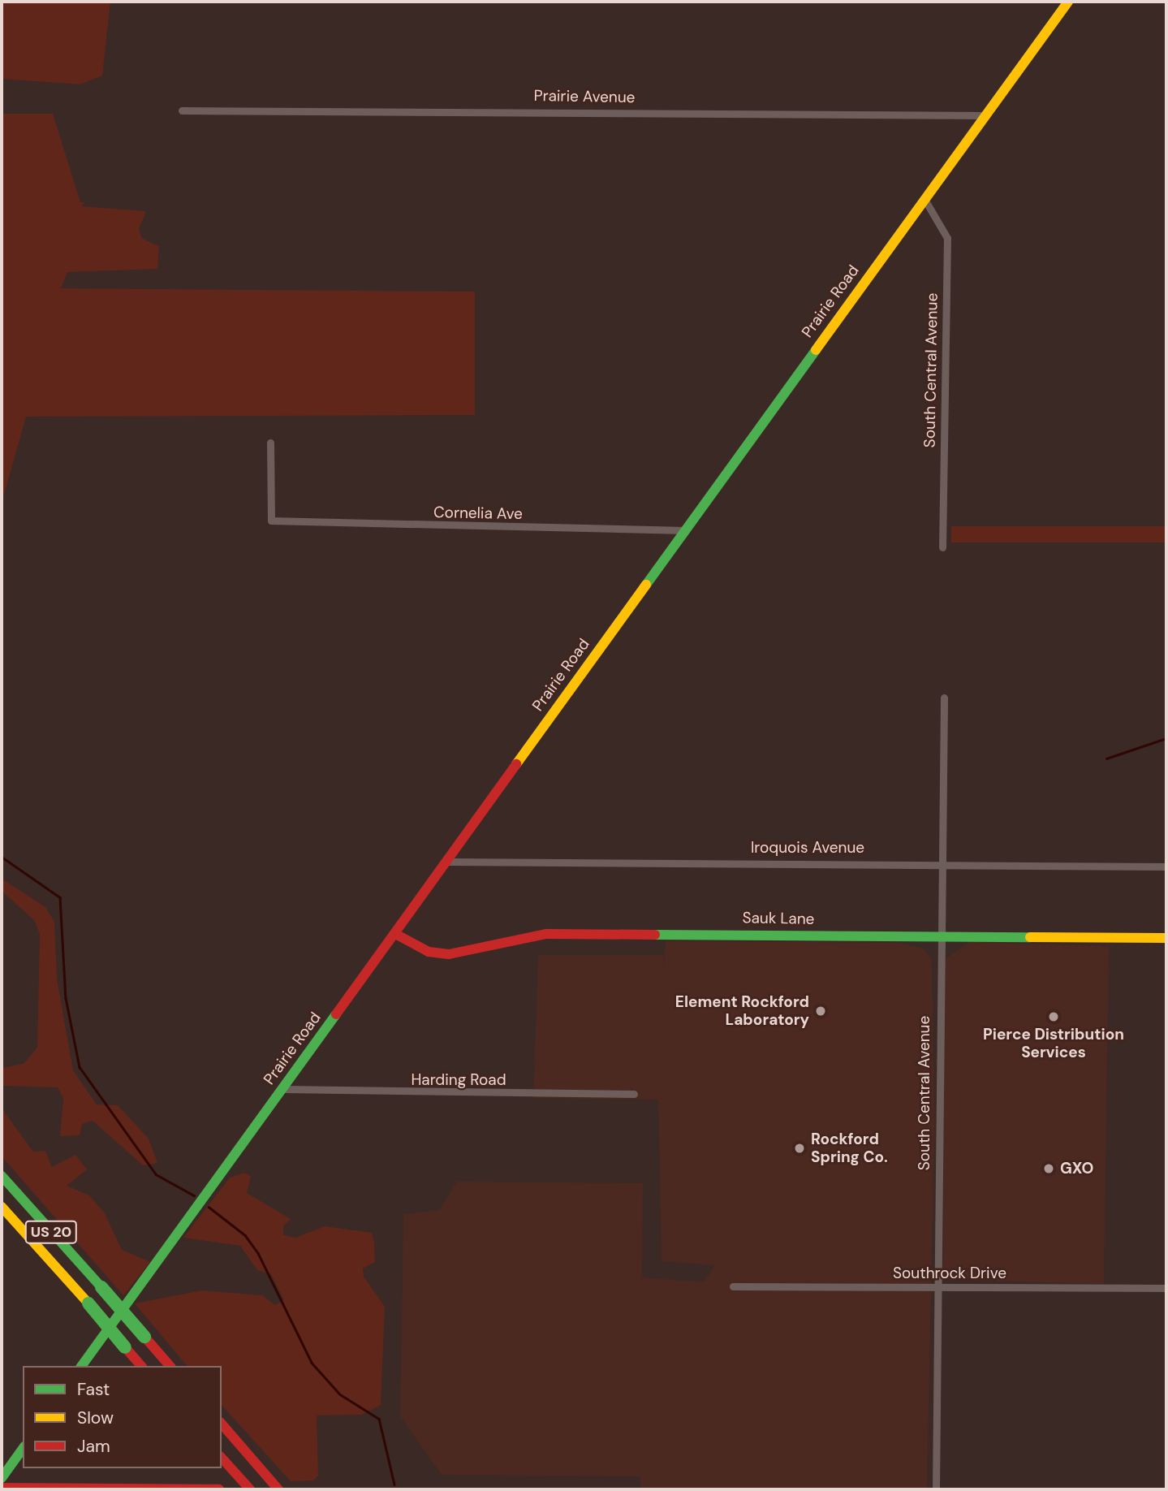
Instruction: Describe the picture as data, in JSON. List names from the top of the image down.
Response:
{
  "streets": {
    "main road": ["Prairie Road", "Sauk Lane", "US 20"],
    "street": [
      "Prairie Avenue",
      "South Central Avenue",
      "Cornelia Ave",
      "Iroquois Avenue",
      "Harding Road",
      "Southrock Drive"
    ]
  },
  "crossings": [
    ["Prairie Avenue", "Prairie Road"],
    ["Prairie Road", "South Central Avenue"],
    ["Prairie Road", "Cornelia Ave"],
    ["Prairie Road", "Iroquois Avenue"],
    ["Prairie Road", "Sauk Lane"],
    ["Prairie Road", "Harding Road"],
    ["South Central Avenue", "Iroquois Avenue"],
    ["South Central Avenue", "Sauk Lane"],
    ["South Central Avenue", "Southrock Drive"]
  ],
  "places": [
    "Element Rockford Laboratory",
    "Pierce Distribution Services",
    "Rockford Spring Co.",
    "GXO"
  ],
  "legend": ["Fast", "Slow", "Jam"]
}
